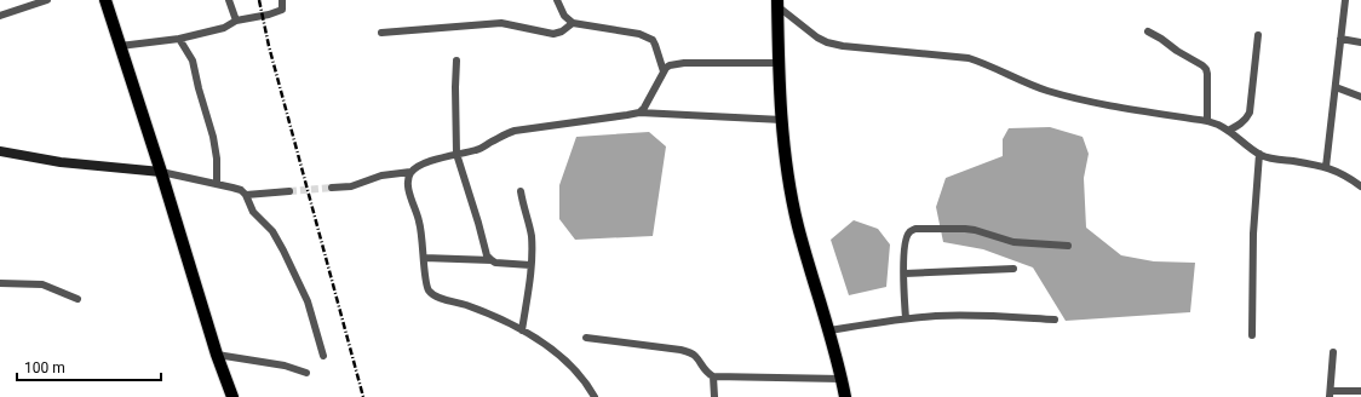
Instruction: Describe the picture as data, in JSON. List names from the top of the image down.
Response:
{
  "scale_bar": "100 m"
}
